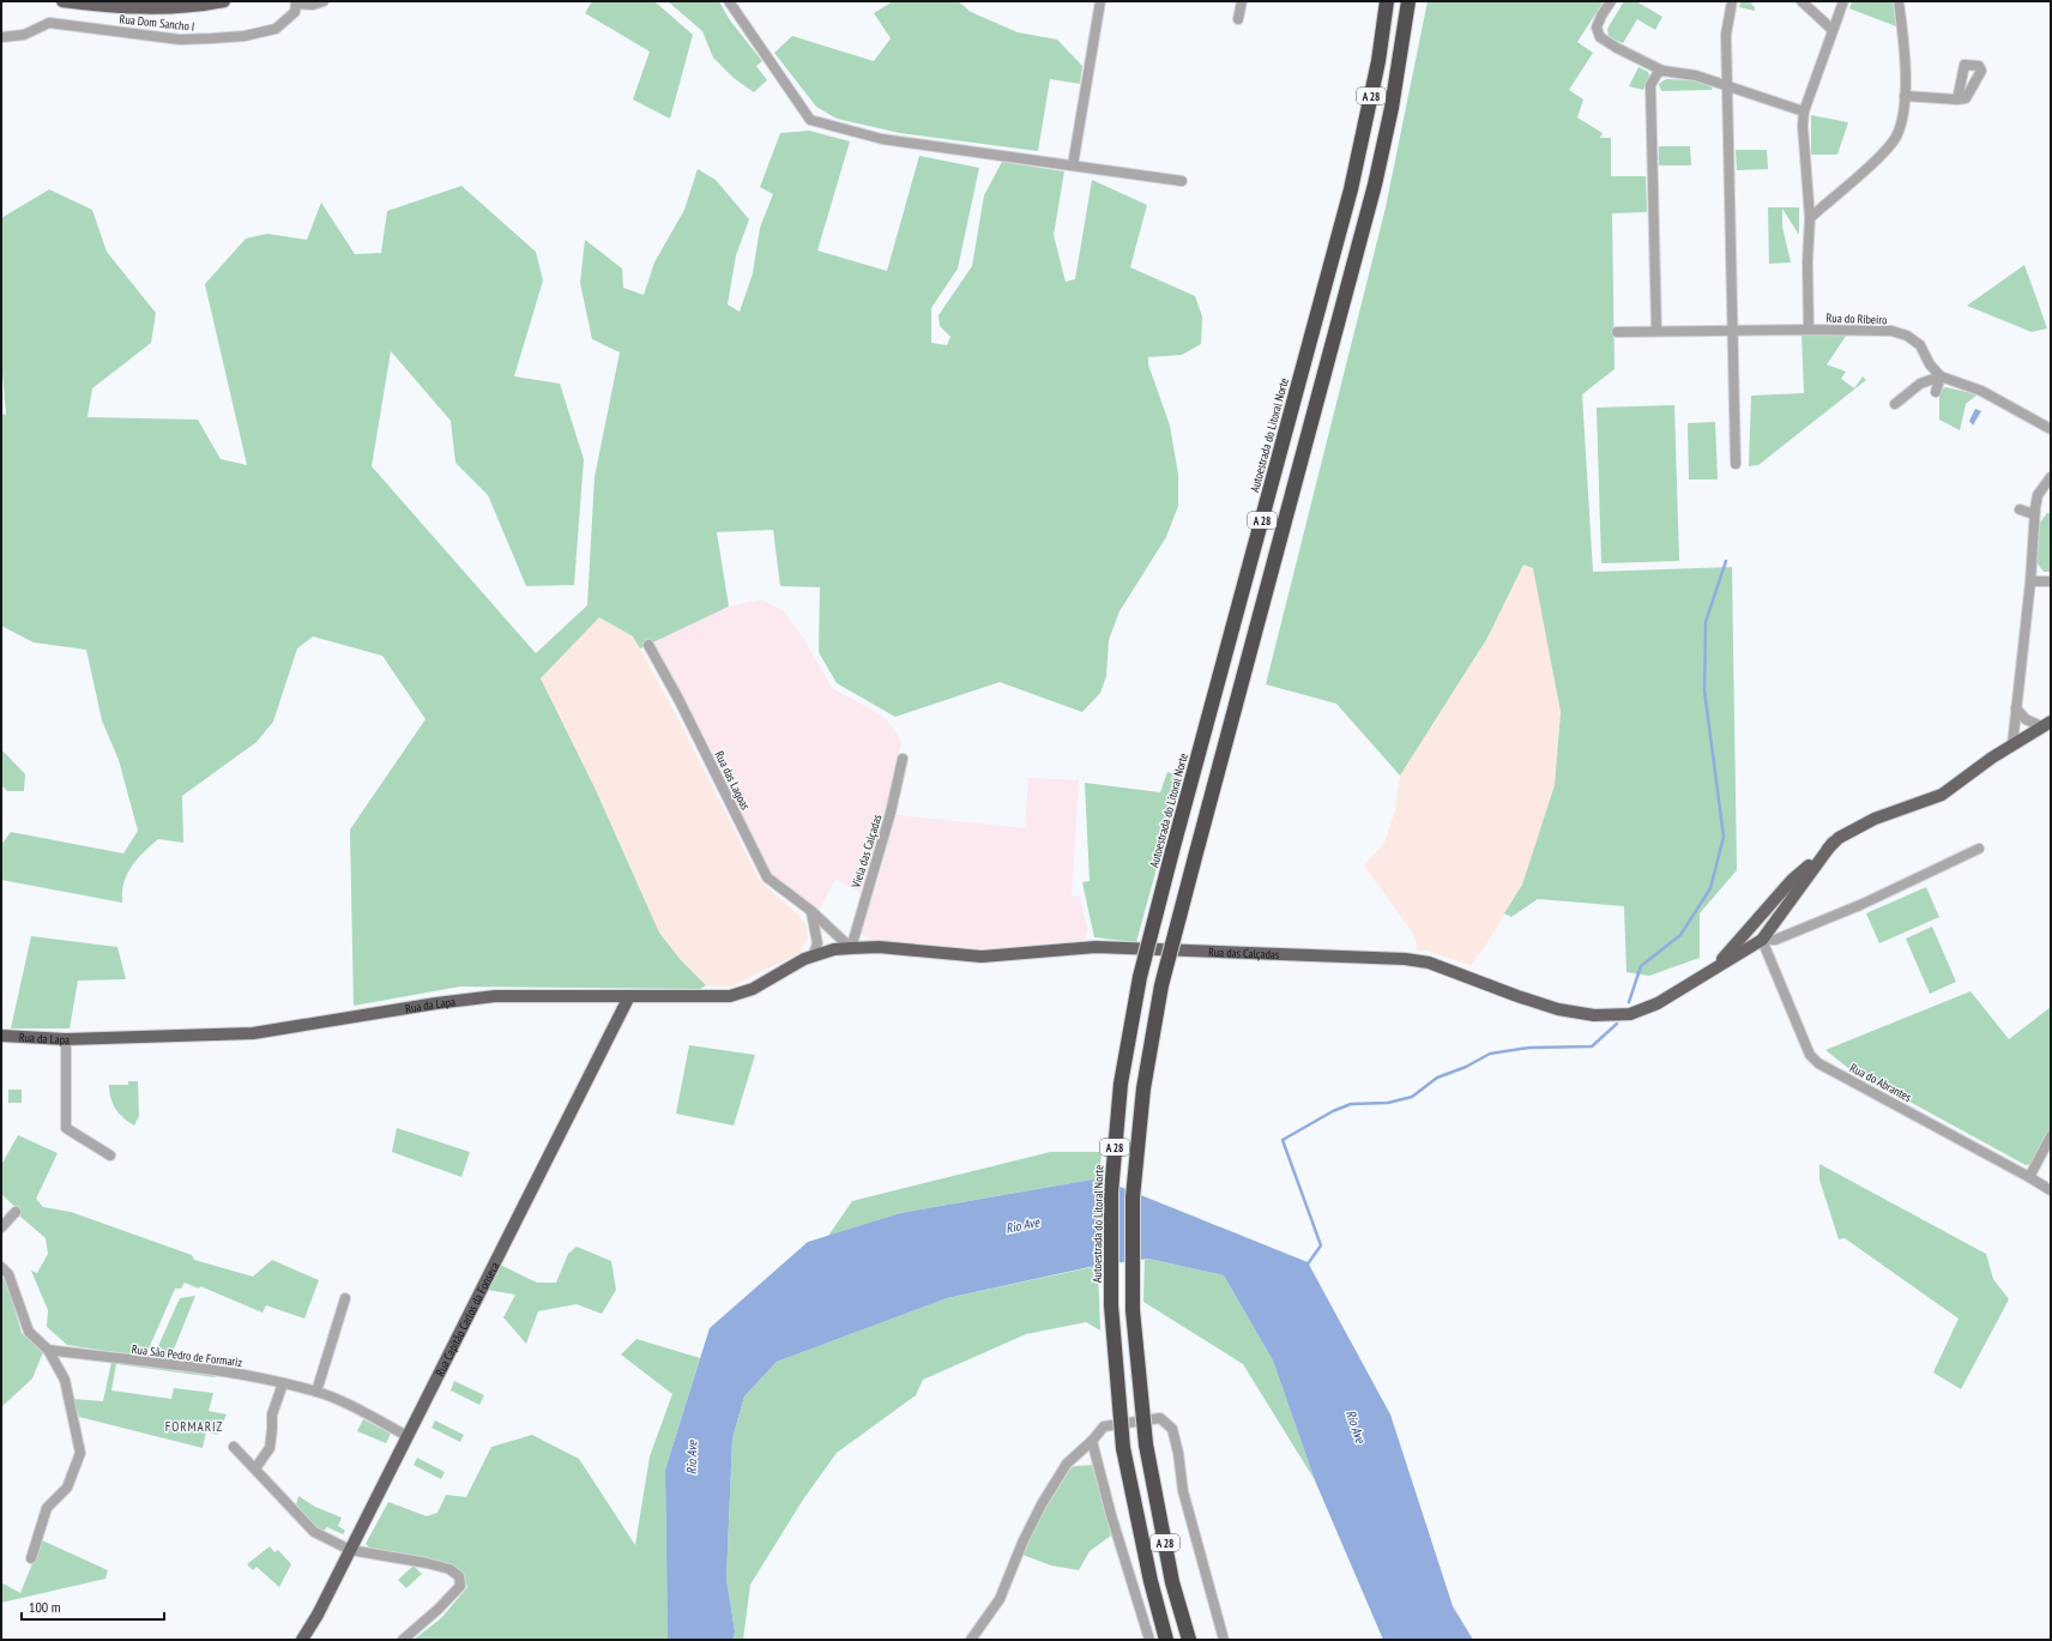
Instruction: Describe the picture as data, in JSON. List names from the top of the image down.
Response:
{
  "streets": {
    "highway": ["A 28", "Autoestrada do Litoral Norte"],
    "main road": ["Rua das Calçadas", "Rua da Lapa", "Rua Capitão Carlos da Fonseca"],
    "street": [
      "Rua Dom Sancho I",
      "Rua do Ribeiro",
      "Rua das Lagoas",
      "Viela das Calçadas",
      "Rua do Abrantes",
      "Rua São Pedro de Formariz"
    ]
  },
  "crossings": [
    ["Rua das Lagoas", "Viela das Calçadas"],
    ["Rua das Lagoas", "Rua das Calçadas"],
    ["Rua das Lagoas", "Rua da Lapa"],
    ["Viela das Calçadas", "Rua das Calçadas"],
    ["Viela das Calçadas", "Rua da Lapa"],
    ["Rua das Calçadas", "Rua da Lapa"],
    ["Rua da Lapa", "Rua Capitão Carlos da Fonseca"],
    ["Rua Capitão Carlos da Fonseca", "Rua São Pedro de Formariz"]
  ],
  "districts": ["FORMARIZ"],
  "water": ["Rio Ave"],
  "scale_bar": "100 m"
}
